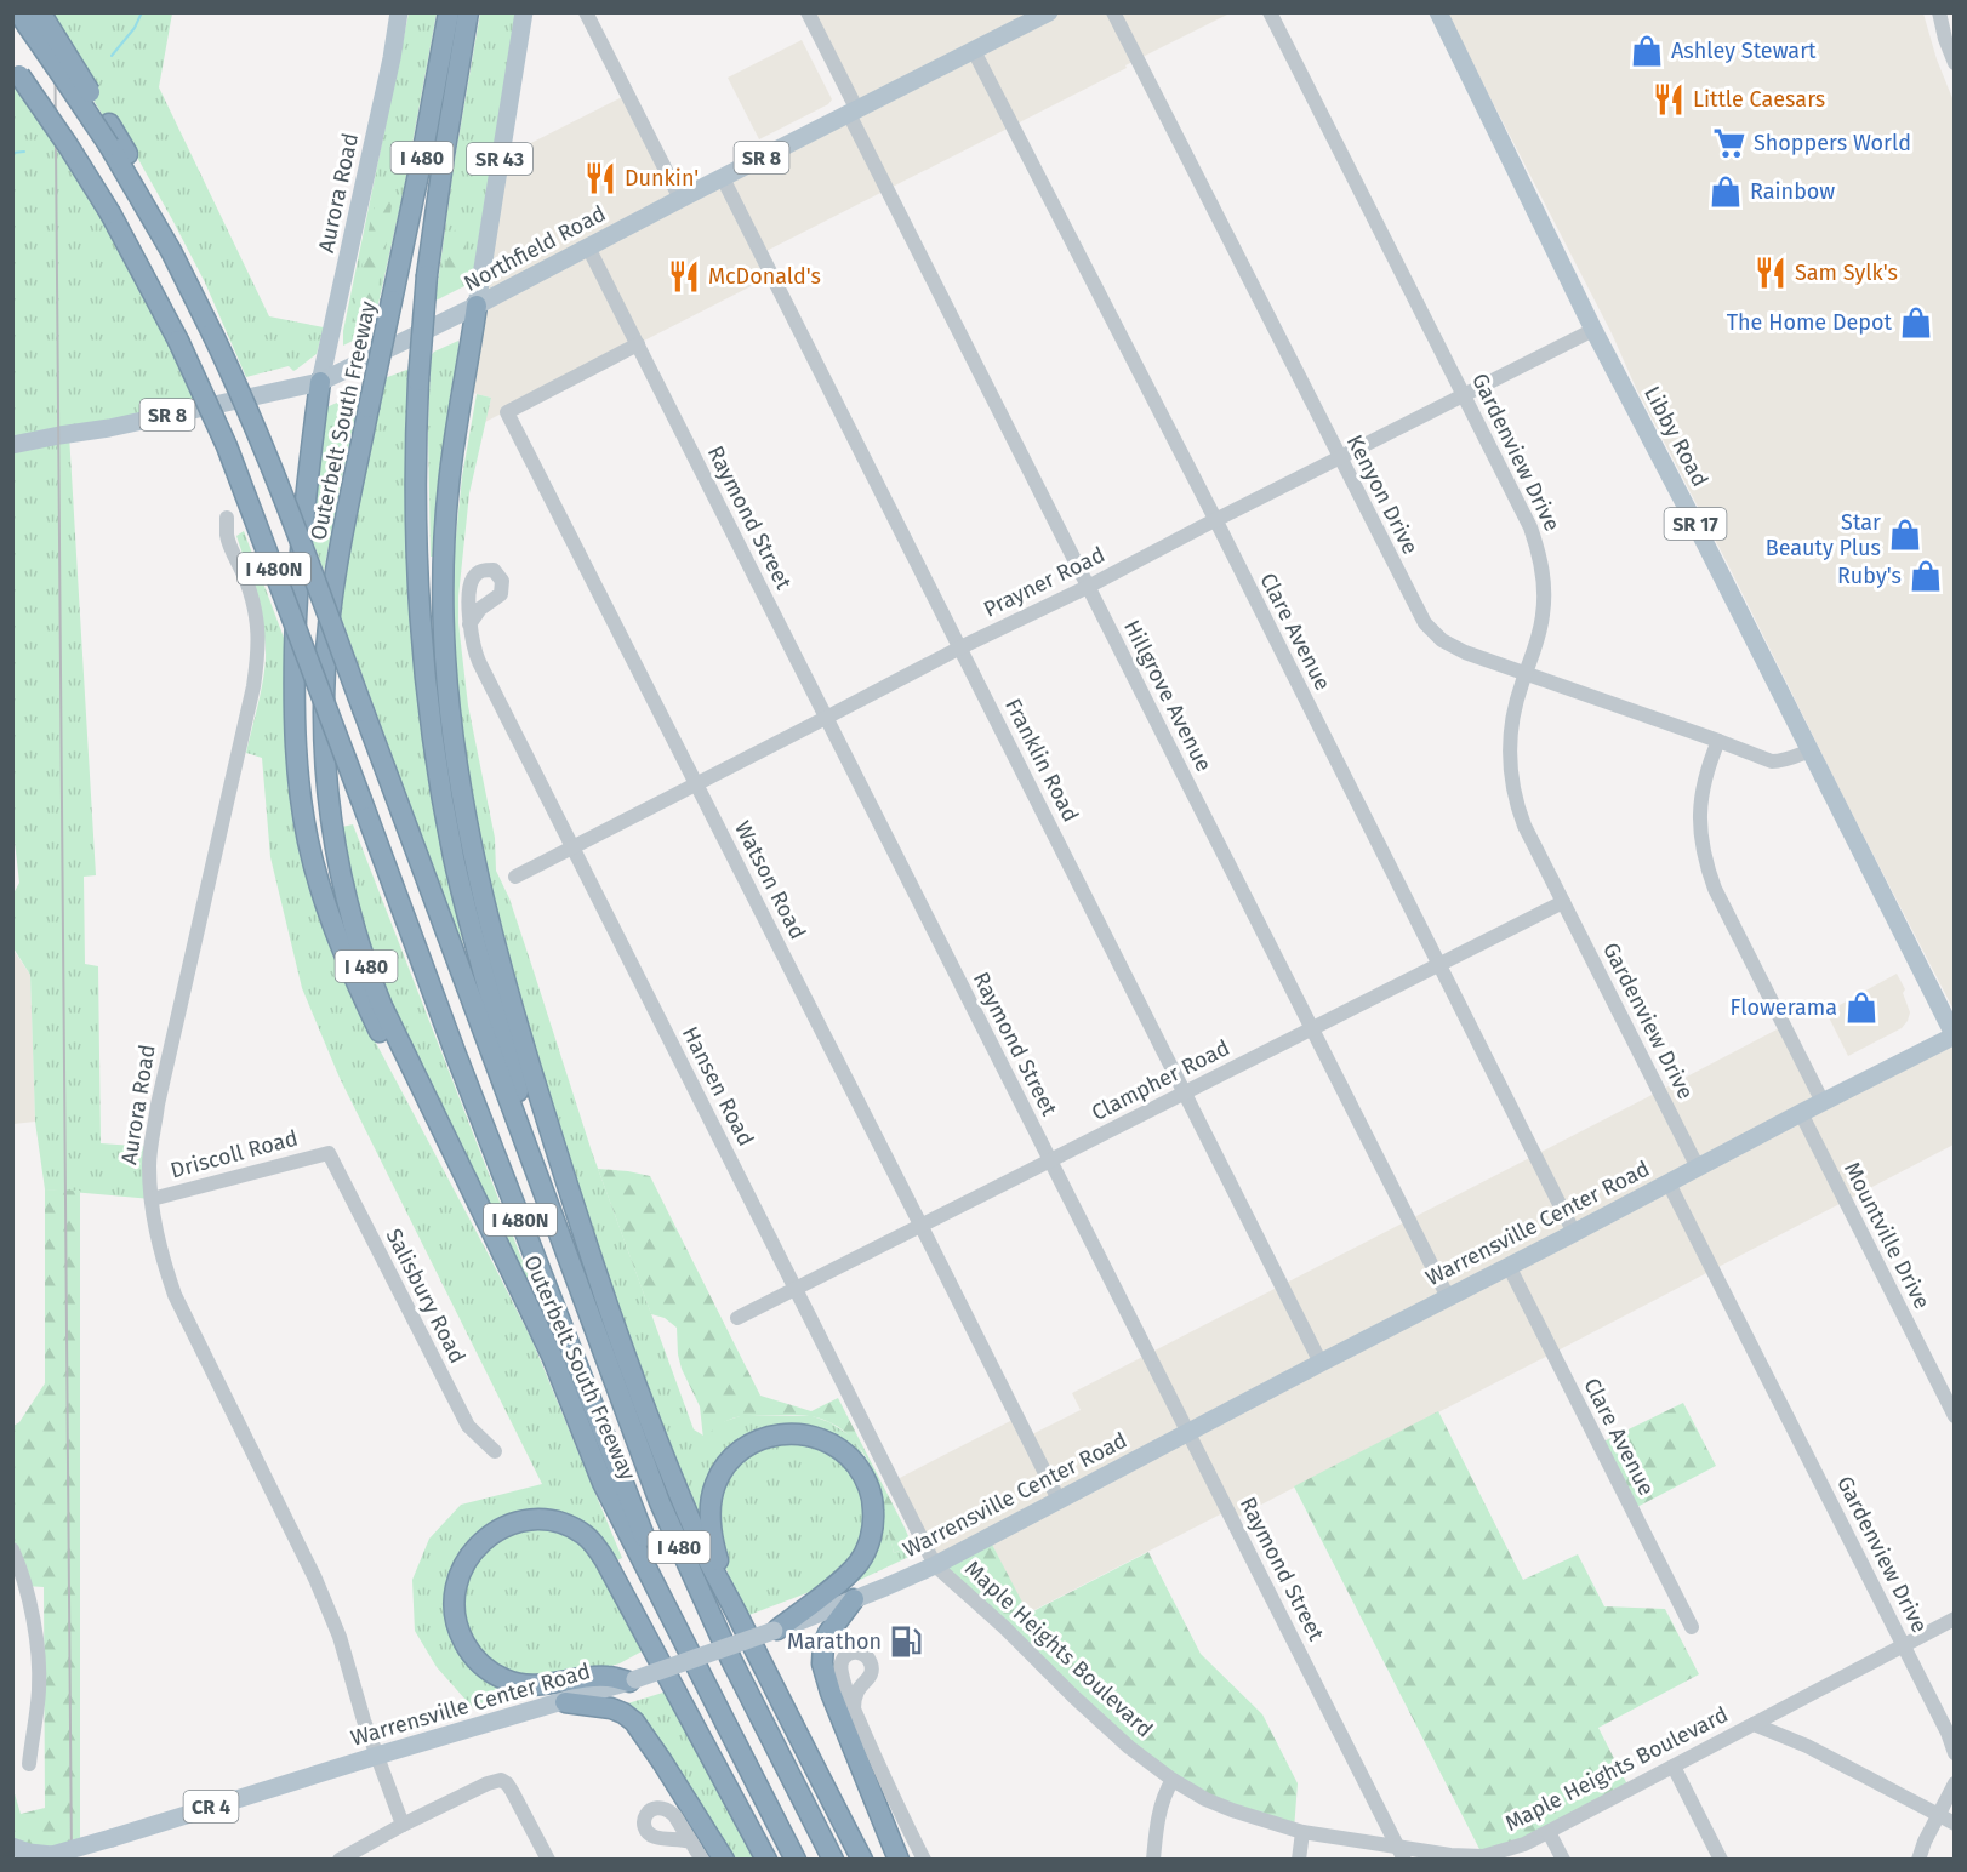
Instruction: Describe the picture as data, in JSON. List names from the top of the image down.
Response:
{
  "streets": {
    "highway": ["I 480", "Outerbelt South Freeway", "I 480N"],
    "main road": [
      "SR 8",
      "SR 43",
      "Aurora Road",
      "Northfield Road",
      "Libby Road",
      "SR 17",
      "Warrensville Center Road",
      "CR 4"
    ],
    "street": [
      "Gardenview Drive",
      "Kenyon Drive",
      "Raymond Street",
      "Prayner Road",
      "Clare Avenue",
      "Hillgrove Avenue",
      "Franklin Road",
      "Watson Road",
      "Clampher Road",
      "Hansen Road",
      "Driscoll Road",
      "Mountville Drive",
      "Salisbury Road",
      "Maple Heights Boulevard"
    ]
  },
  "crossings": [
    ["SR 43", "Northfield Road"],
    ["Aurora Road", "Northfield Road"],
    ["Aurora Road", "Driscoll Road"],
    ["Aurora Road", "Warrensville Center Road"],
    ["Northfield Road", "Raymond Street"],
    ["Northfield Road", "Clare Avenue"],
    ["Northfield Road", "Hillgrove Avenue"],
    ["Northfield Road", "Franklin Road"],
    ["Outerbelt South Freeway", "I 480N"],
    ["Libby Road", "Kenyon Drive"],
    ["Libby Road", "Prayner Road"],
    ["Libby Road", "Warrensville Center Road"],
    ["Gardenview Drive", "Kenyon Drive"],
    ["Gardenview Drive", "Prayner Road"],
    ["Gardenview Drive", "Clampher Road"],
    ["Gardenview Drive", "Warrensville Center Road"],
    ["Kenyon Drive", "Prayner Road"],
    ["Raymond Street", "Prayner Road"],
    ["Raymond Street", "Watson Road"],
    ["Raymond Street", "Clampher Road"],
    ["Raymond Street", "Warrensville Center Road"],
    ["Raymond Street", "Maple Heights Boulevard"],
    ["Prayner Road", "Clare Avenue"],
    ["Prayner Road", "Hillgrove Avenue"],
    ["Prayner Road", "Franklin Road"],
    ["Prayner Road", "Watson Road"],
    ["Prayner Road", "Hansen Road"],
    ["Clare Avenue", "Clampher Road"],
    ["Clare Avenue", "Warrensville Center Road"],
    ["Hillgrove Avenue", "Clampher Road"],
    ["Hillgrove Avenue", "Warrensville Center Road"],
    ["Franklin Road", "Clampher Road"],
    ["Franklin Road", "Warrensville Center Road"],
    ["Watson Road", "Clampher Road"],
    ["Watson Road", "Warrensville Center Road"],
    ["Clampher Road", "Hansen Road"],
    ["Hansen Road", "Warrensville Center Road"],
    ["Hansen Road", "Maple Heights Boulevard"],
    ["Driscoll Road", "Salisbury Road"],
    ["Warrensville Center Road", "Mountville Drive"],
    ["Warrensville Center Road", "Maple Heights Boulevard"]
  ],
  "places": {
    "shop": [
      "Ashley Stewart",
      "Rainbow",
      "The Home Depot",
      "Star Beauty Plus",
      "Ruby's",
      "Flowerama"
    ],
    "restaurant": [
      "Little Caesars",
      "Dunkin'",
      "Sam Sylk's",
      "McDonald's"
    ],
    "supermarket": ["Shoppers World"],
    "fuel station": ["Marathon"]
  }
}
